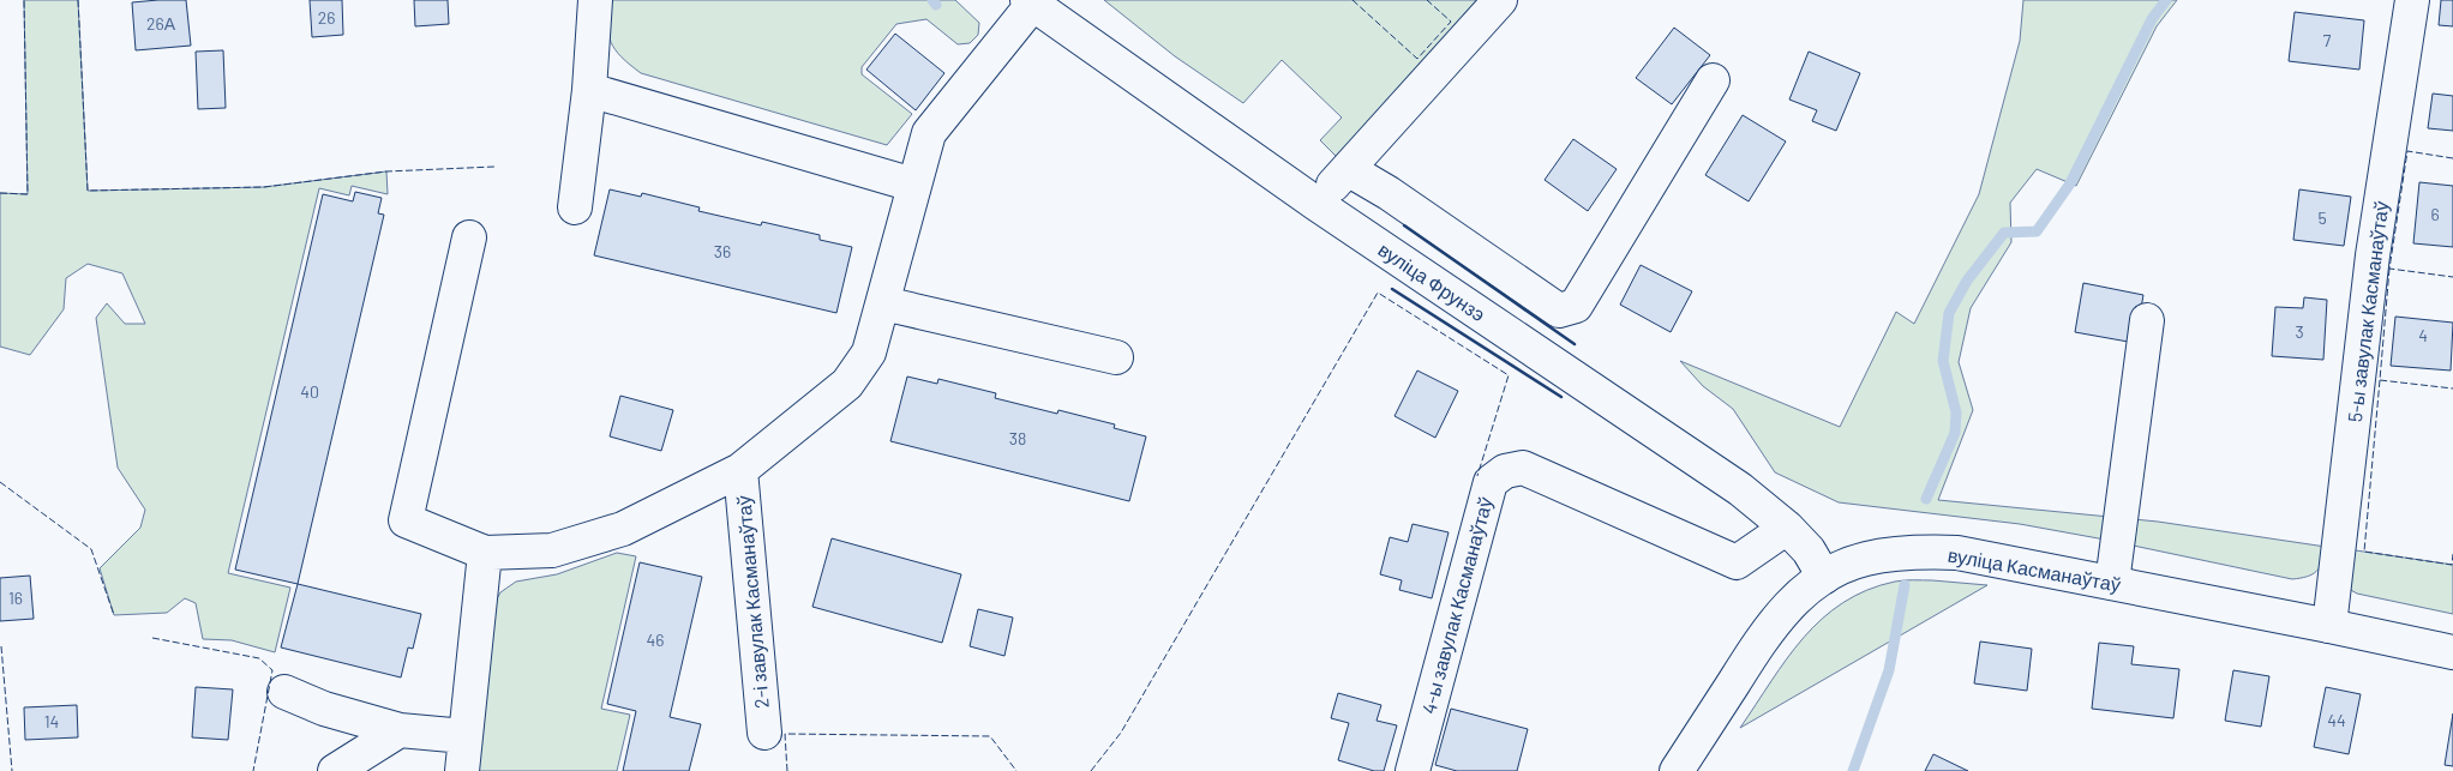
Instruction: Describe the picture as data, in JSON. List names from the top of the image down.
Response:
{
  "streets": {
    "street": [
      "вуліца Фрунзэ",
      "5-ы завулак Касманаўтаў",
      "вуліца Касманаўтаў",
      "2-і завулак Касманаўтаў",
      "4-ы завулак Касманаўтаў"
    ]
  },
  "crossings": [
    ["вуліца Фрунзэ", "вуліца Касманаўтаў"],
    ["вуліца Фрунзэ", "4-ы завулак Касманаўтаў"],
    ["5-ы завулак Касманаўтаў", "вуліца Касманаўтаў"]
  ],
  "house_numbers": [
    "26",
    "26А",
    "7",
    "6",
    "5",
    "36",
    "3",
    "4",
    "40",
    "38",
    "16",
    "46",
    "44",
    "14"
  ]
}
